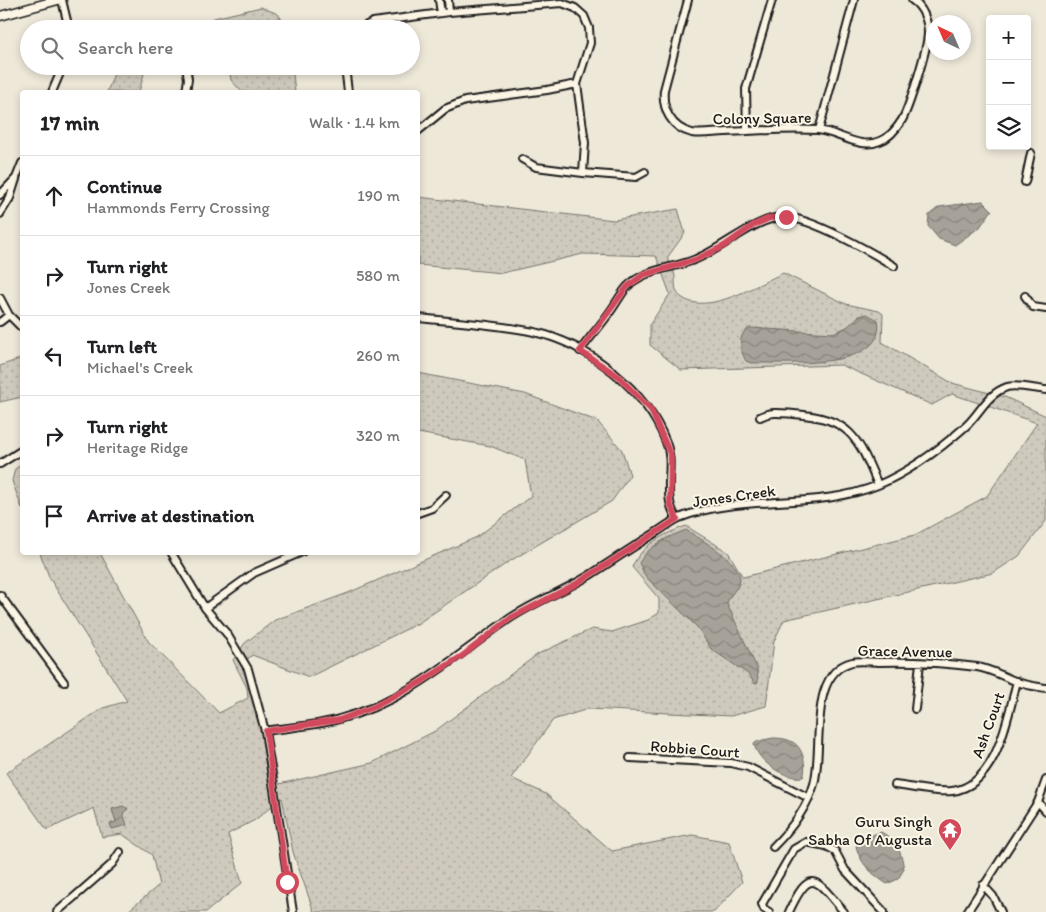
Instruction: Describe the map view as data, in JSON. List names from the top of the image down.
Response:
{
  "streets": {
    "street": [
      "Colony Square",
      "Jones Creek",
      "Grace Avenue",
      "Ash Court",
      "Robbie Court"
    ]
  },
  "crossings": [
    ["Grace Avenue", "Ash Court"],
    ["Grace Avenue", "Robbie Court"]
  ],
  "places": {
    "temple": ["Guru Singh Sabha Of Augusta"]
  },
  "north": "top left",
  "page": {
    "map_buttons": ["+", "−"],
    "search": "Search here",
    "heading": ["17 min", "Walk · 1.4 km"],
    "list": [
      ["Continue", "Hammonds Ferry Crossing", "190 m"],
      ["Turn right", "Jones Creek", "580 m"],
      ["Turn left", "Michael's Creek", "260 m"],
      ["Turn right", "Heritage Ridge", "320 m"],
      "Arrive at destination"
    ]
  }
}
